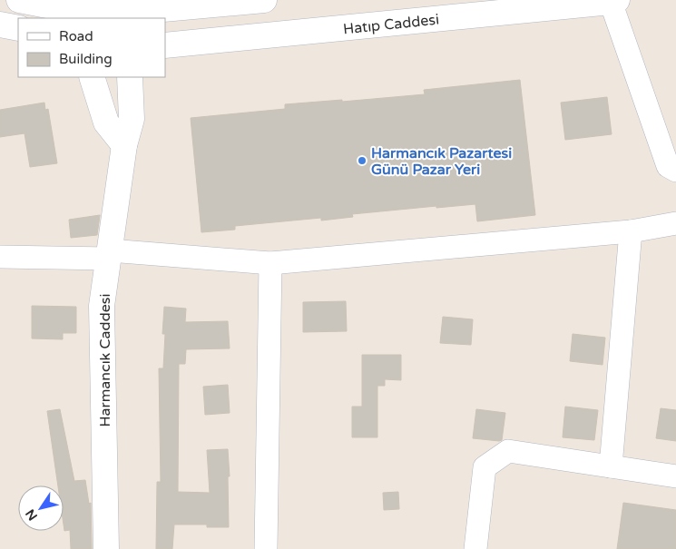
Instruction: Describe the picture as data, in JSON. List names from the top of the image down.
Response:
{
  "streets": {
    "main road": ["Hatıp Caddesi", "Harmancık Caddesi"]
  },
  "places": ["Harmancık Pazartesi Günü Pazar Yeri"],
  "legend": ["Road", "Building"],
  "north": "bottom left"
}
